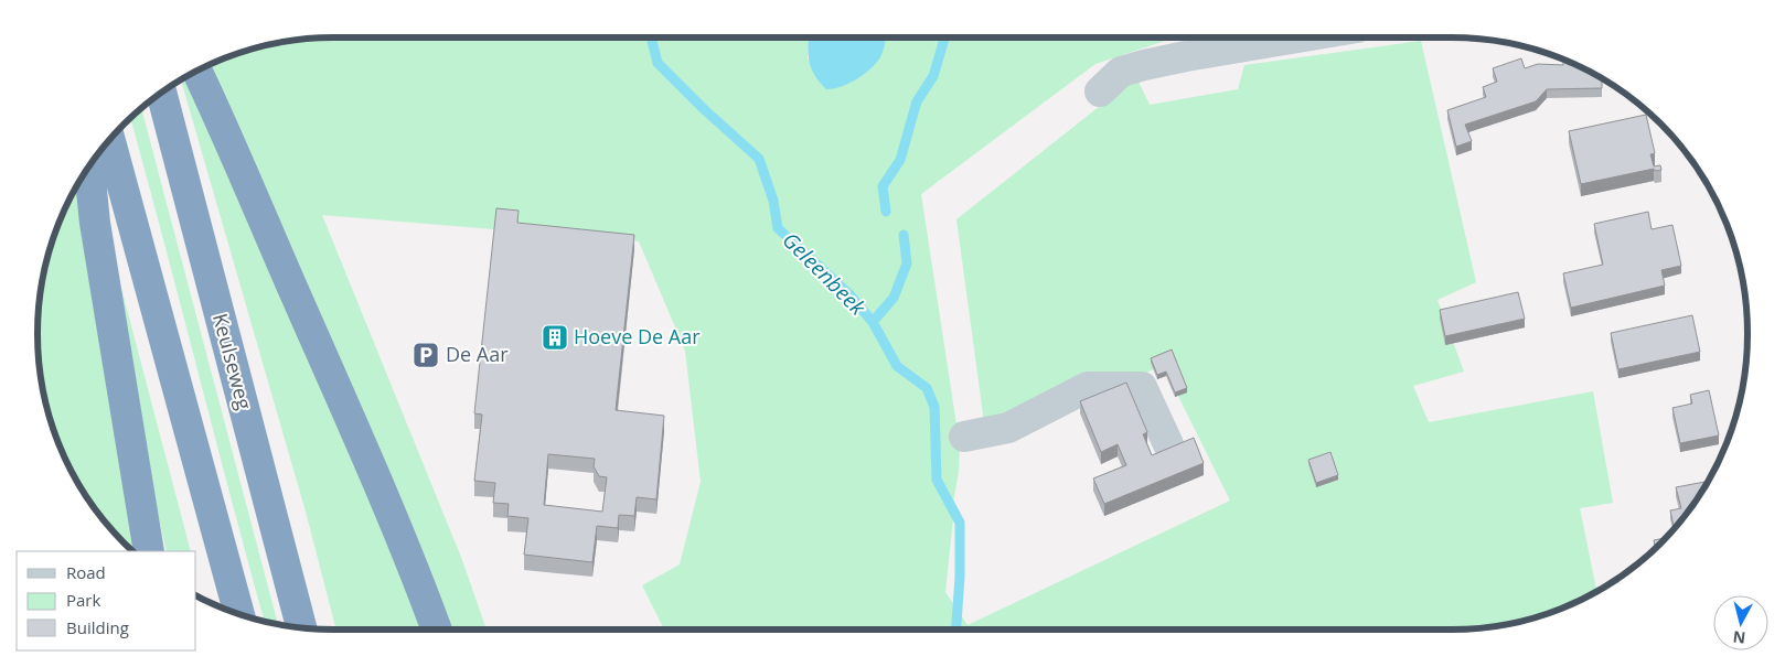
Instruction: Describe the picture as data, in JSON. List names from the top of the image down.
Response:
{
  "streets": {
    "highway": ["Keulseweg"]
  },
  "water": ["Geleenbeek"],
  "places": {
    "building": ["Hoeve De Aar"],
    "parking": ["De Aar"]
  },
  "legend": ["Road", "Park", "Building"],
  "north": "bottom"
}
